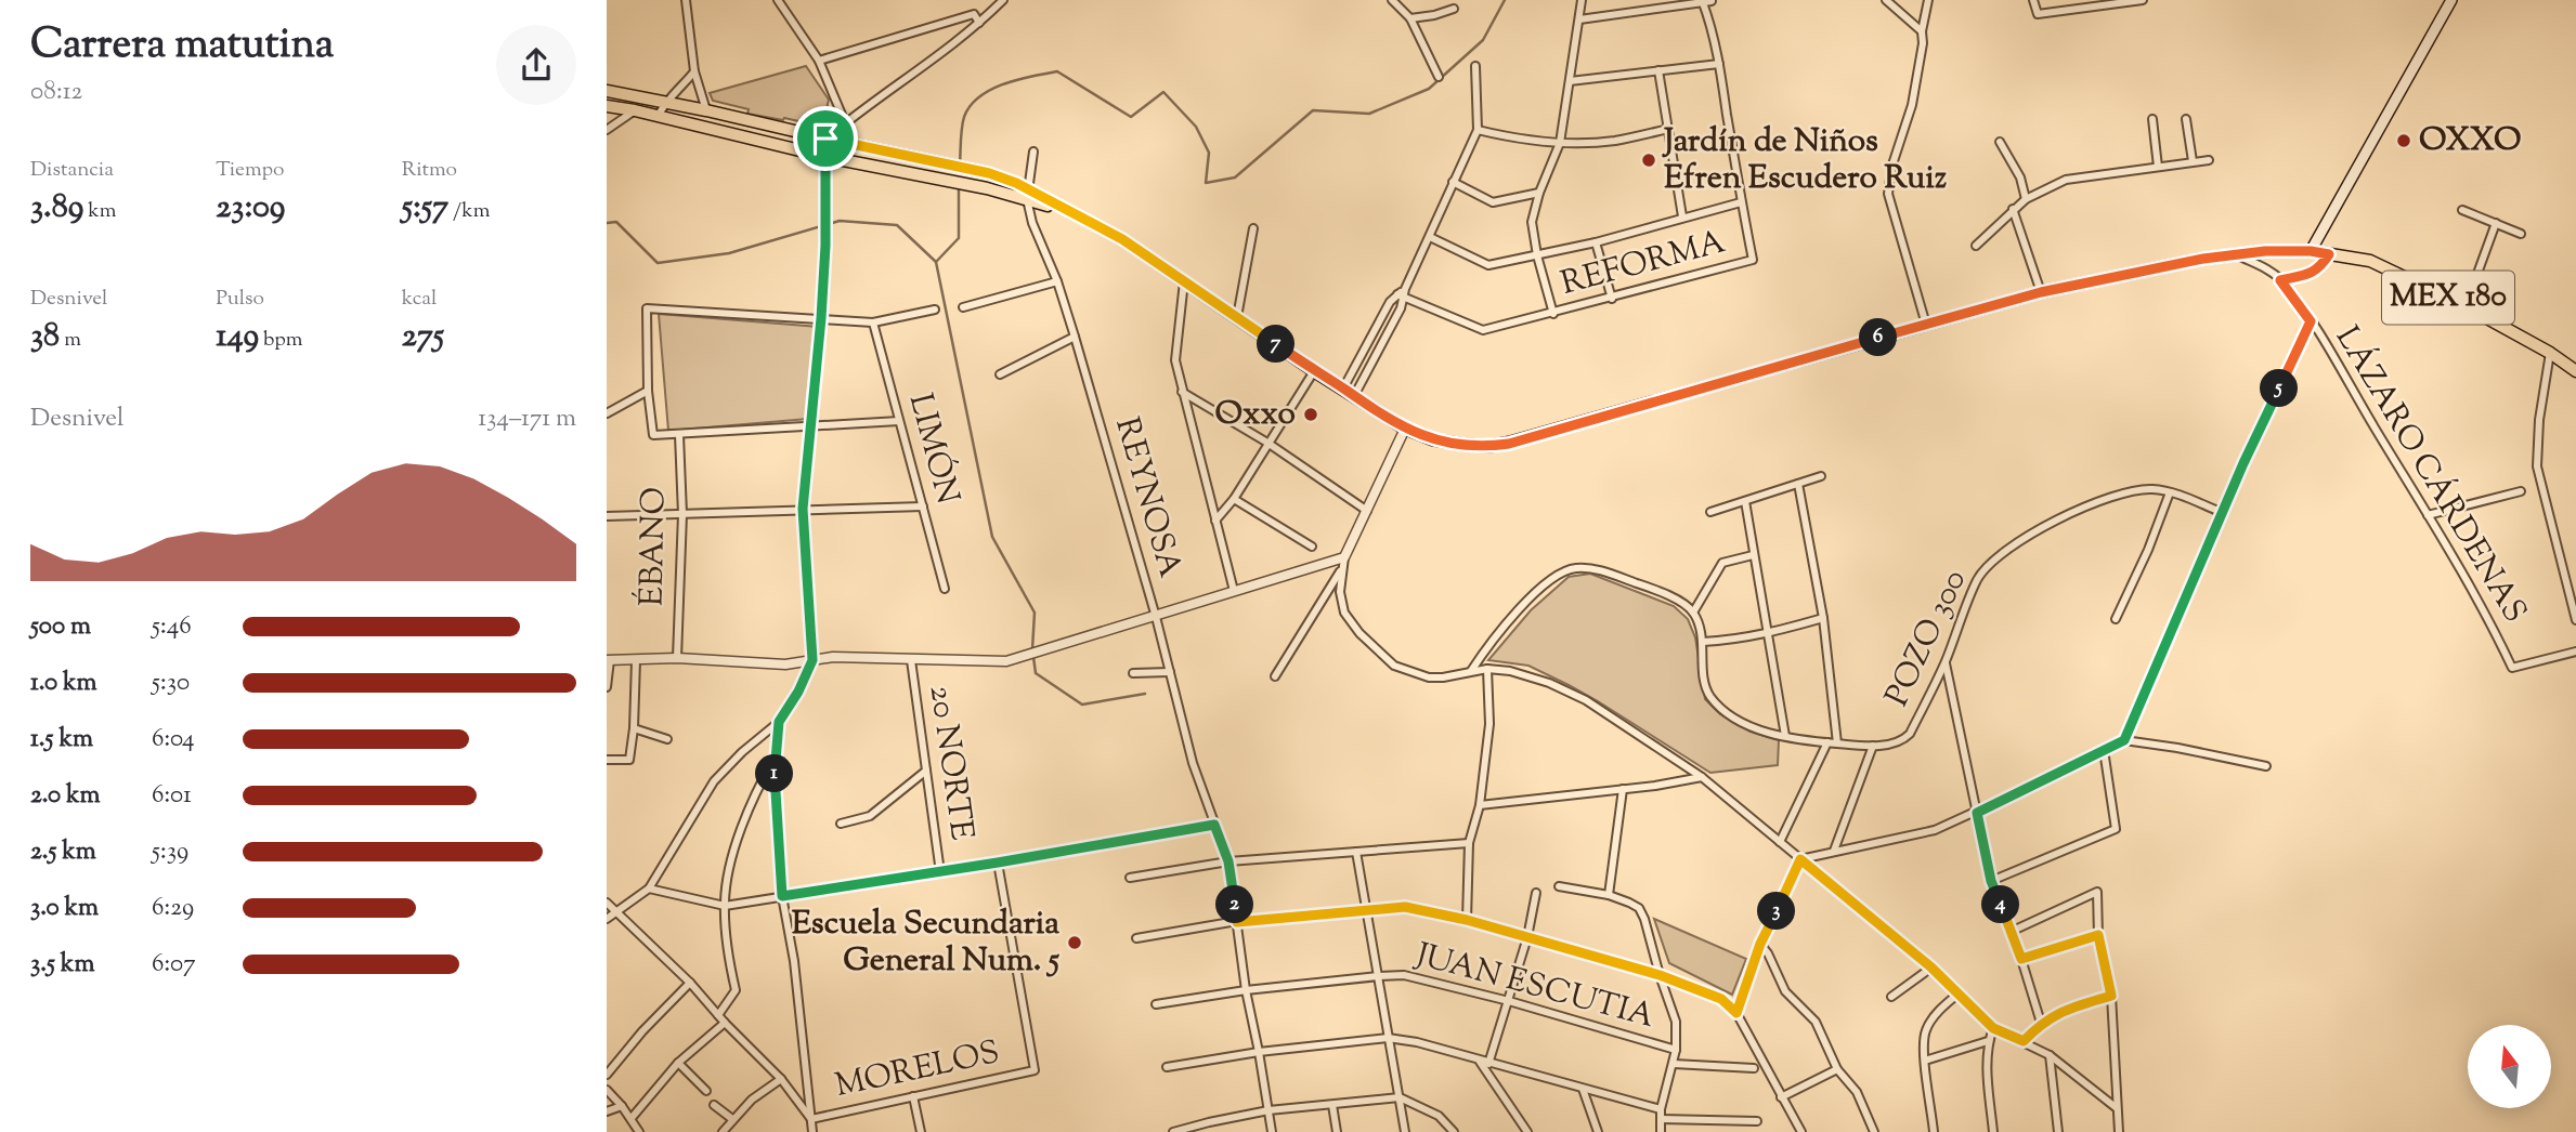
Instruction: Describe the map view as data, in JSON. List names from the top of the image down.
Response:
{
  "streets": {
    "main road": ["MEX 180"],
    "street": [
      "REFORMA",
      "LIMÓN",
      "LÁZARO CÁRDENAS",
      "REYNOSA",
      "ÉBANO",
      "POZO 300",
      "20 NORTE",
      "JUAN ESCUTIA",
      "MORELOS"
    ]
  },
  "crossings": [
    ["MEX 180", "LÁZARO CÁRDENAS"],
    ["MEX 180", "REYNOSA"],
    ["REYNOSA", "JUAN ESCUTIA"]
  ],
  "places": [
    "OXXO",
    "Jardín de Niños Efren Escudero Ruiz",
    "Oxxo",
    "Escuela Secundaria General Num. 5"
  ],
  "north": "top",
  "page": {
    "heading": ["Carrera matutina", "08:12"],
    "stats": [
      ["Distancia", "3.89 km"],
      ["Tiempo", "23:09"],
      ["Ritmo", "5:57 /km"],
      ["Desnivel", "38 m"],
      ["Pulso", "149 bpm"],
      ["kcal", "275"]
    ],
    "pins": [
      "6",
      "7",
      "5",
      "1",
      "2",
      "4",
      "3"
    ],
    "chart": ["Desnivel", "134–171 m"],
    "list": [
      {
        "name": "500 m",
        "note": "5:46"
      },
      {
        "name": "1.0 km",
        "note": "5:30"
      },
      {
        "name": "1.5 km",
        "note": "6:04"
      },
      {
        "name": "2.0 km",
        "note": "6:01"
      },
      {
        "name": "2.5 km",
        "note": "5:39"
      },
      {
        "name": "3.0 km",
        "note": "6:29"
      },
      {
        "name": "3.5 km",
        "note": "6:07"
      }
    ]
  }
}
